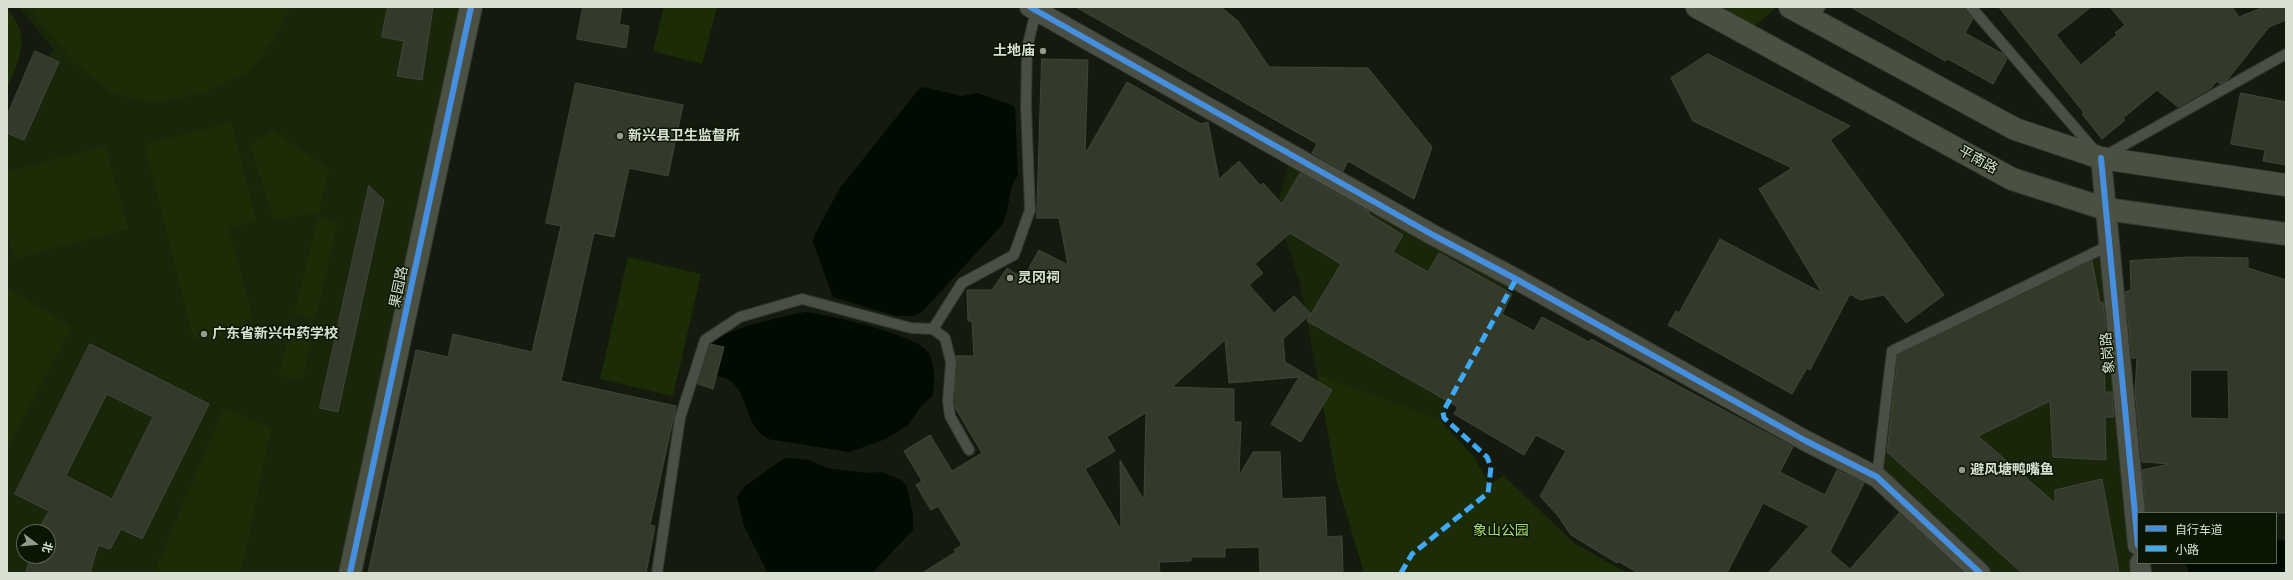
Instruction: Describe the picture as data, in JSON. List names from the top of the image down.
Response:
{
  "streets": {
    "main road": ["平南路", "果园路"],
    "street": ["象岗路"]
  },
  "crossings": [
    ["平南路", "象岗路"]
  ],
  "parks": ["象山公园"],
  "places": [
    "土地庙",
    "新兴县卫生监督所",
    "灵冈祠",
    "广东省新兴中药学校",
    "避风塘鸭嘴鱼"
  ],
  "legend": ["自行车道", "小路"],
  "north": "right"
}
